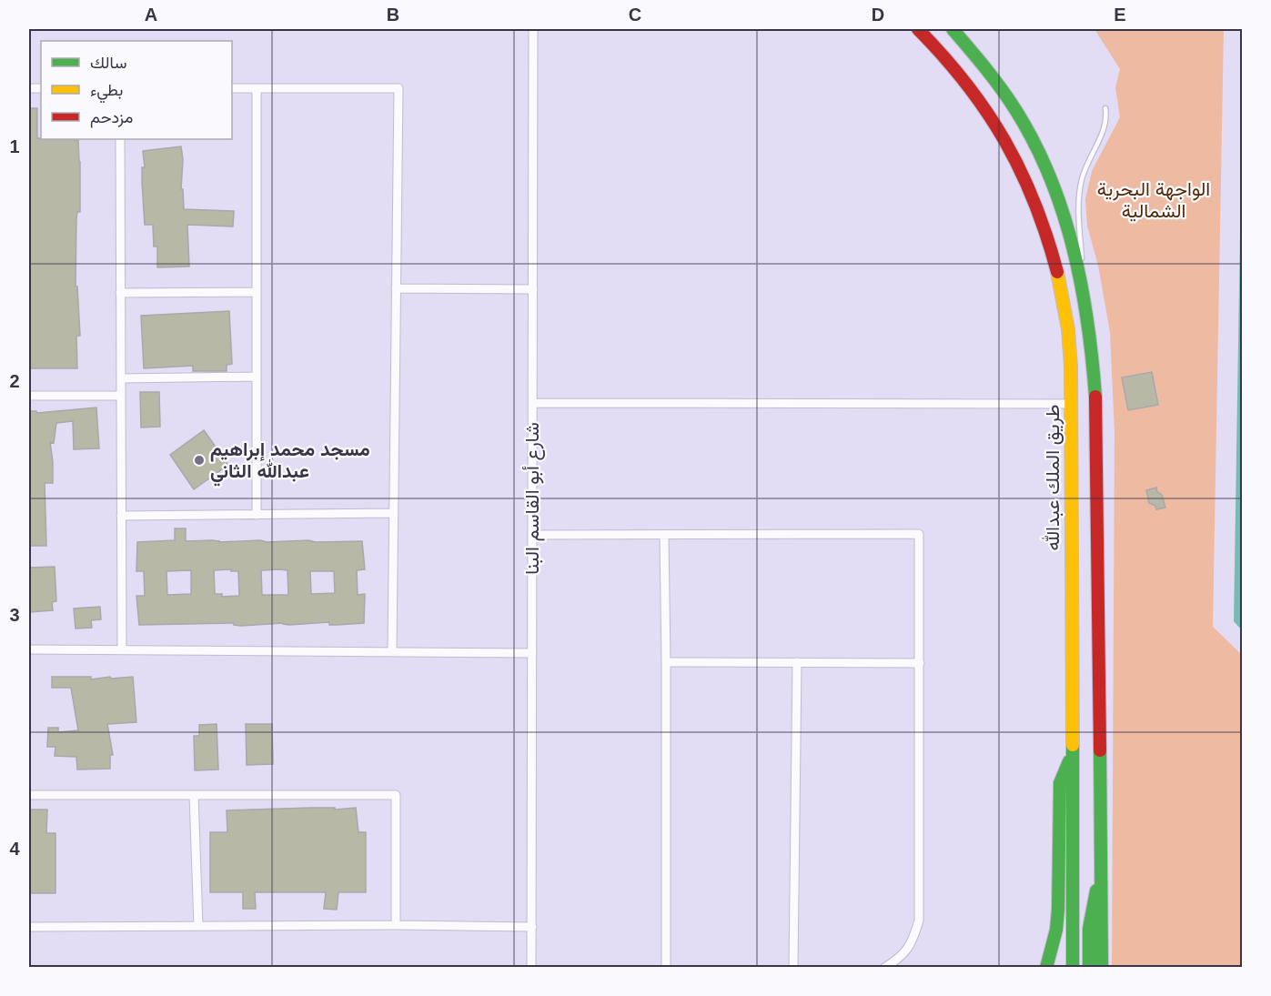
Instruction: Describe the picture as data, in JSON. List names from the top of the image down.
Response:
{
  "streets": {
    "street": ["طريق الملك عبدالله", "شارع أبو القاسم البنا"]
  },
  "parks": ["الواجهة البحرية الشمالية"],
  "places": ["مسجد محمد إبراهيم عبدالله الثاني"],
  "legend": ["سالك", "بطيء", "مزدحم"],
  "grid": {
    "columns": [
      "A",
      "B",
      "C",
      "D",
      "E"
    ],
    "rows": [
      "1",
      "2",
      "3",
      "4"
    ]
  }
}
